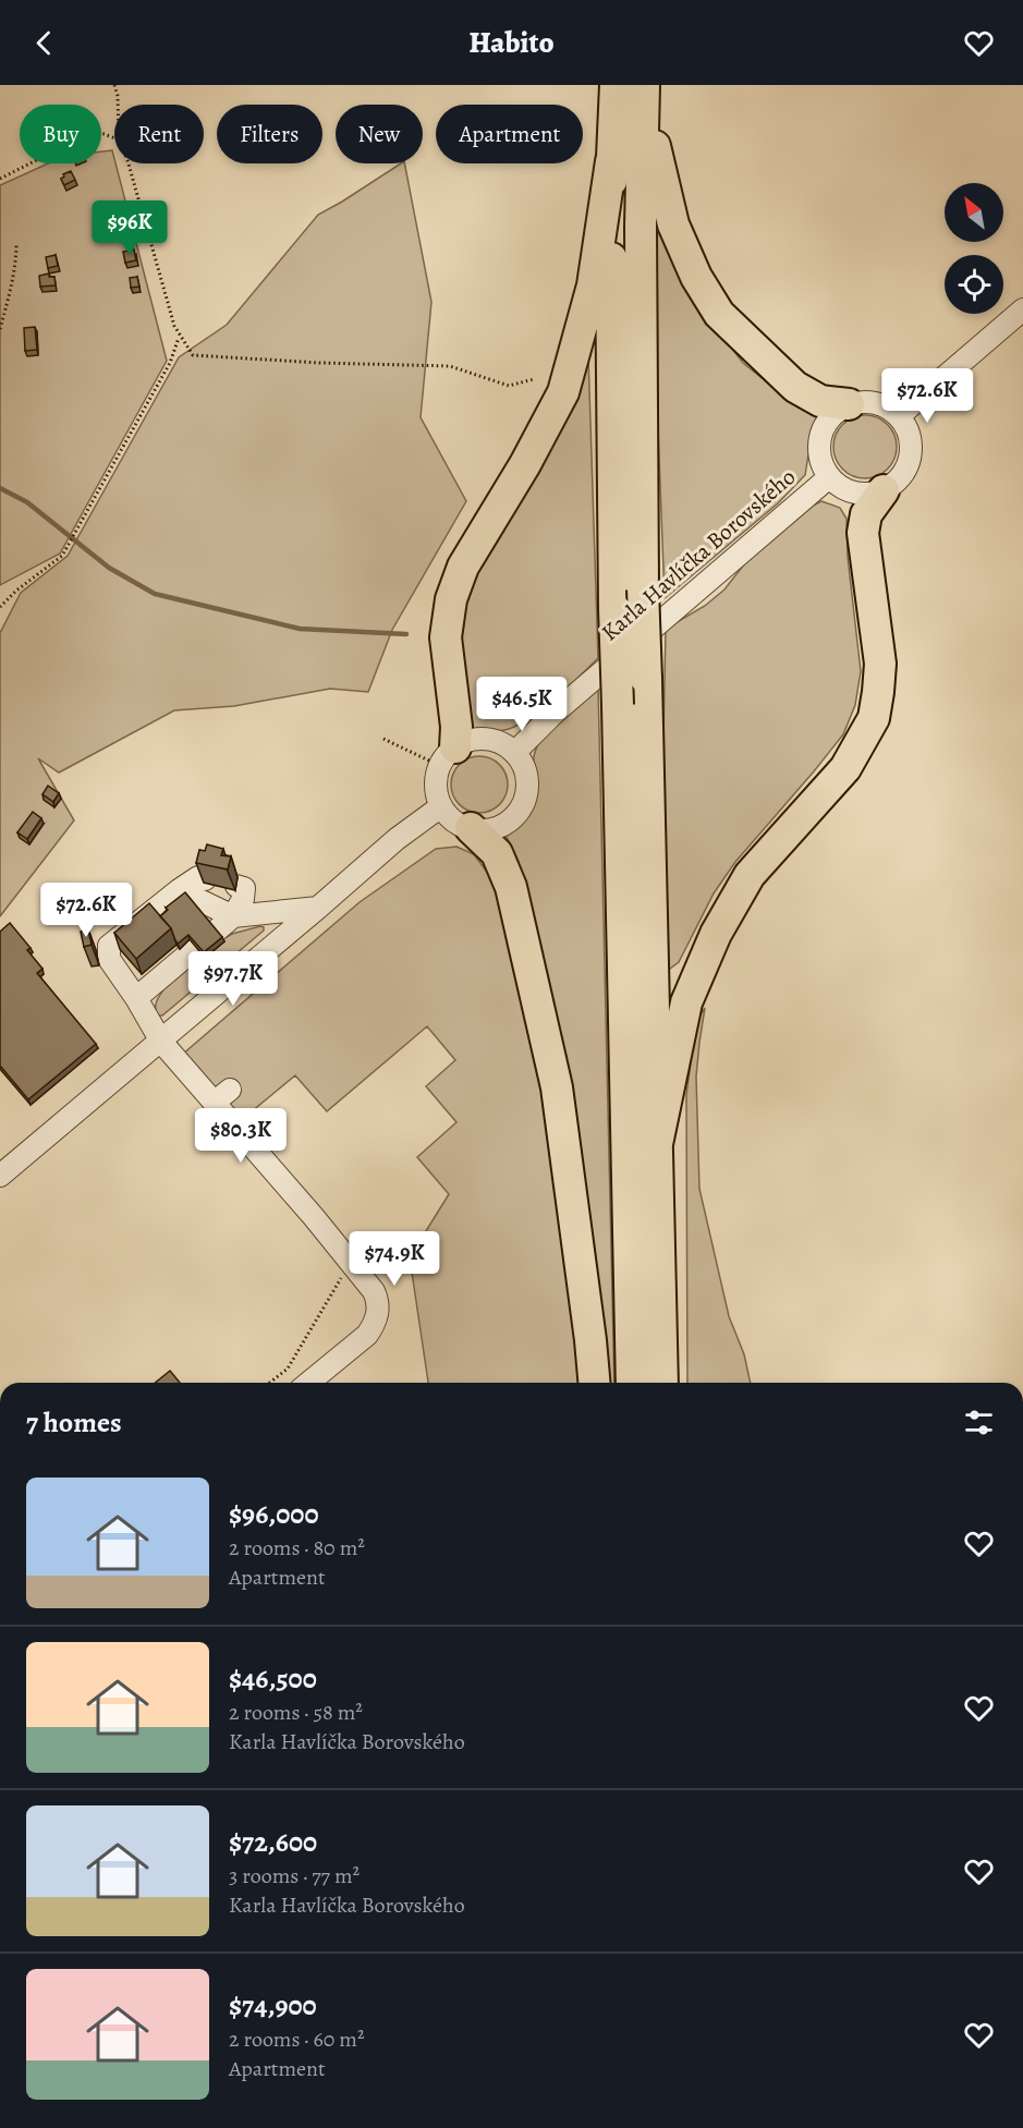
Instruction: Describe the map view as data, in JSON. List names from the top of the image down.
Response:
{
  "streets": {
    "street": ["Karla Havlíčka Borovského"]
  },
  "north": "top left",
  "page": {
    "header": "Habito",
    "chip": [
      "Buy",
      "Rent",
      "Filters",
      "New",
      "Apartment"
    ],
    "price": [
      "$96K",
      "$72.6K",
      "$46.5K",
      "$72.6K",
      "$97.7K",
      "$80.3K",
      "$74.9K"
    ],
    "heading": "7 homes",
    "list": [
      {
        "name": "$96,000",
        "note": "2 rooms · 80 m² · Apartment"
      },
      {
        "name": "$46,500",
        "note": "2 rooms · 58 m² · Karla Havlíčka Borovského"
      },
      {
        "name": "$72,600",
        "note": "3 rooms · 77 m² · Karla Havlíčka Borovského"
      },
      {
        "name": "$74,900",
        "note": "2 rooms · 60 m² · Apartment"
      }
    ]
  }
}
